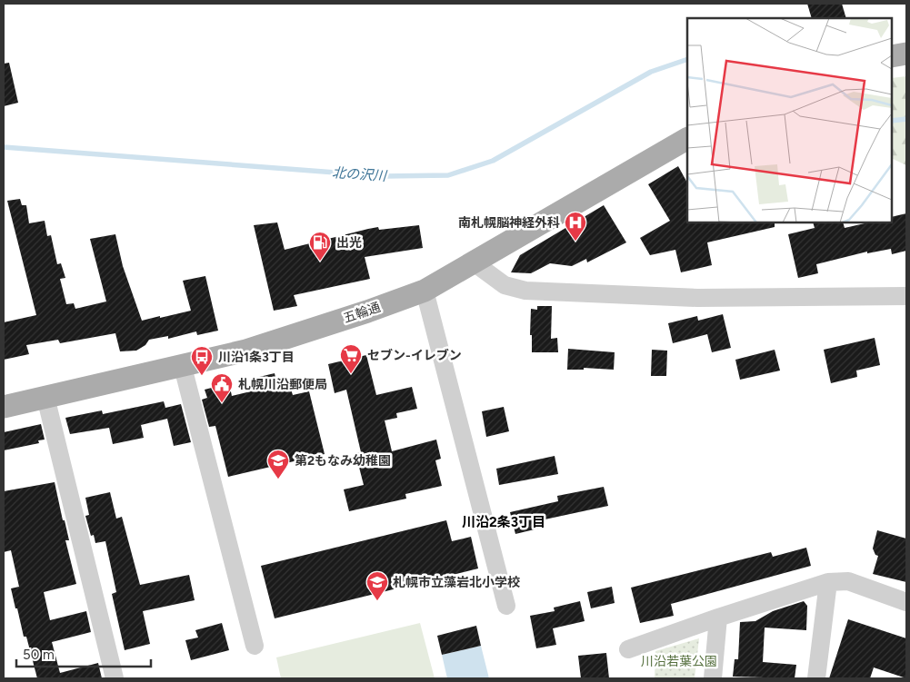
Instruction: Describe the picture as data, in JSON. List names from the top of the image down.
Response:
{
  "streets": {
    "main road": ["五輪通"]
  },
  "districts": ["川沿2条3丁目"],
  "water": ["北の沢川"],
  "parks": ["川沿若葉公園"],
  "places": {
    "hospital": ["南札幌脳神経外科"],
    "fuel station": ["出光"],
    "supermarket": ["セブン-イレブン"],
    "bus stop": ["川沿1条3丁目"],
    "public building": ["札幌川沿郵便局"],
    "school or university": ["第2もなみ幼稚園", "札幌市立藻岩北小学校"]
  },
  "scale_bar": "50 m"
}
